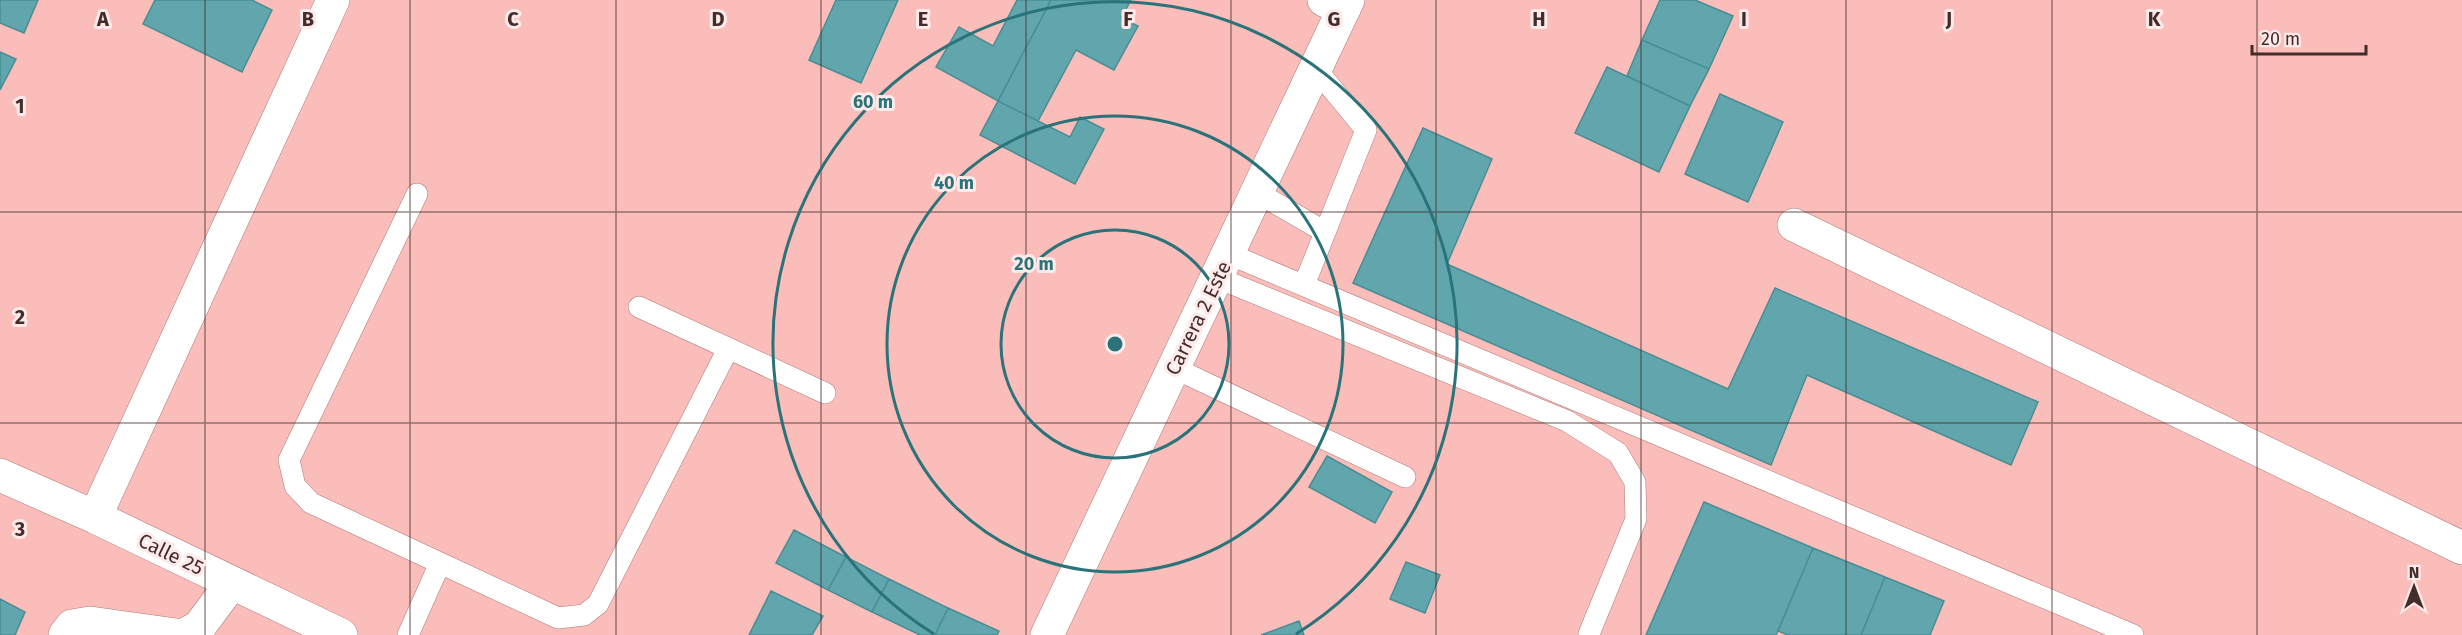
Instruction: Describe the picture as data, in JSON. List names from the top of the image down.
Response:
{
  "streets": {
    "street": ["Carrera 2 Este", "Calle 25"]
  },
  "scale_bar": "20 m",
  "north": "top",
  "grid": {
    "columns": [
      "A",
      "B",
      "C",
      "D",
      "E",
      "F",
      "G",
      "H",
      "I",
      "J",
      "K"
    ],
    "rows": ["1", "2", "3"]
  },
  "rings": ["60 m", "40 m", "20 m"]
}
